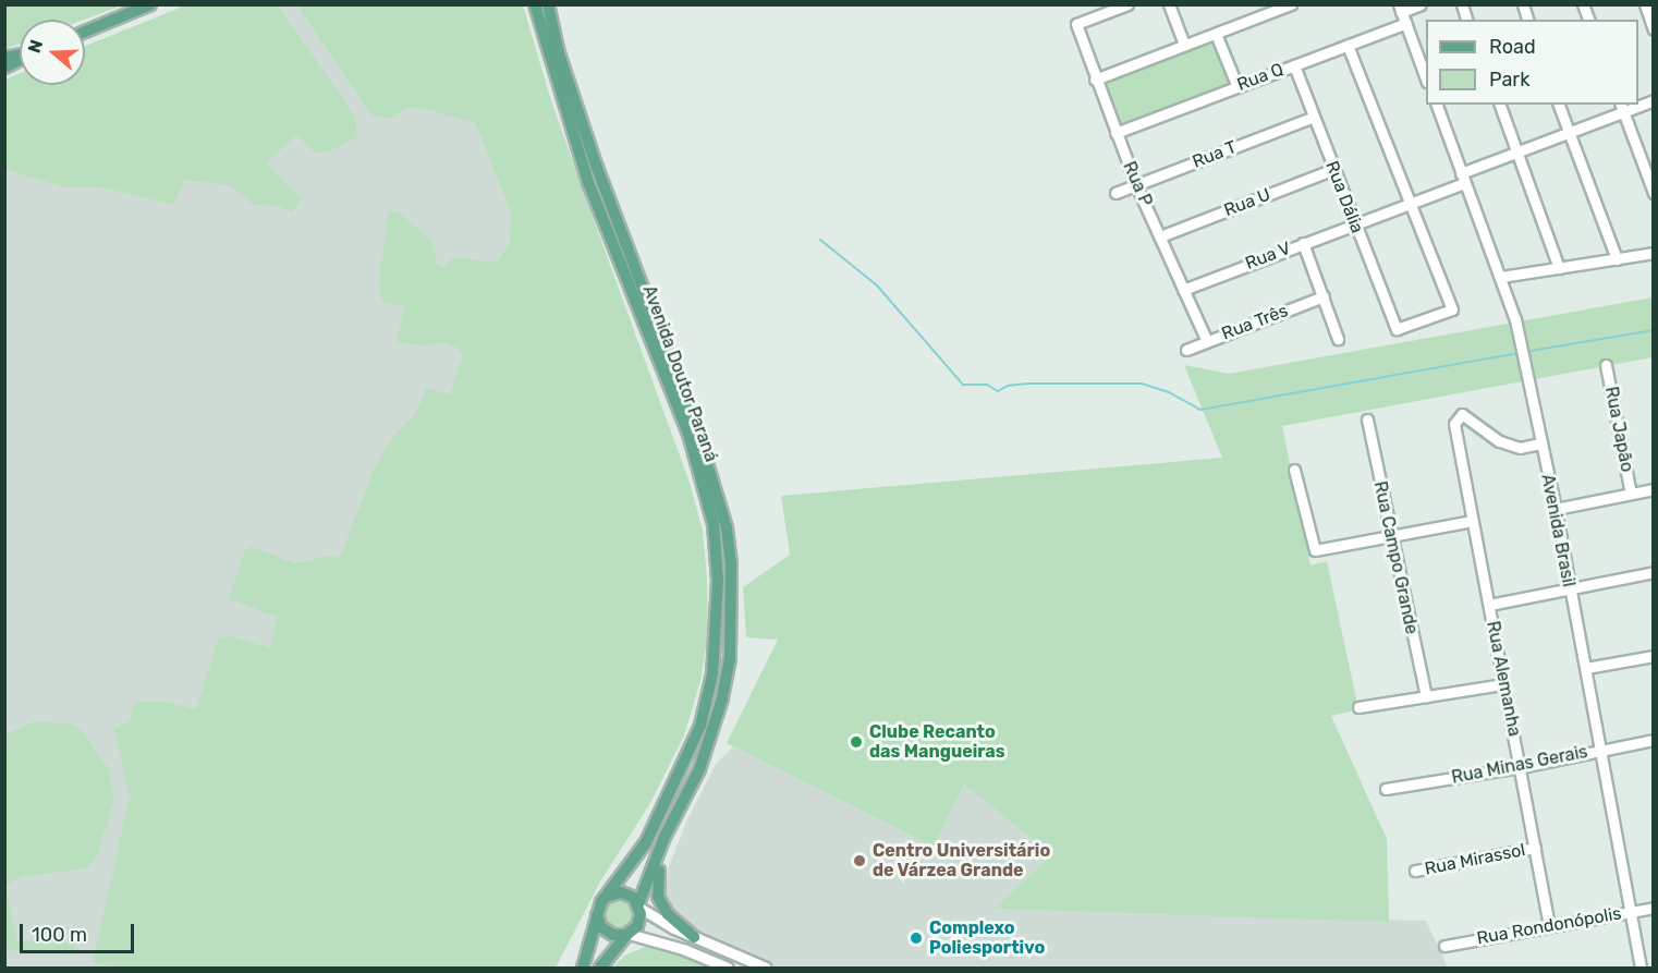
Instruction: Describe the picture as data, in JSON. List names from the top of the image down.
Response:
{
  "streets": {
    "main road": ["Avenida Doutor Paraná"],
    "street": [
      "Rua Q",
      "Rua T",
      "Rua P",
      "Rua Dália",
      "Rua U",
      "Rua V",
      "Rua Três",
      "Rua Japão",
      "Avenida Brasil",
      "Rua Campo Grande",
      "Rua Alemanha",
      "Rua Minas Gerais",
      "Rua Mirassol",
      "Rua Rondonópolis"
    ]
  },
  "crossings": [
    ["Rua Q", "Rua P"],
    ["Rua Q", "Rua Dália"],
    ["Rua T", "Rua P"],
    ["Rua T", "Rua Dália"],
    ["Rua P", "Rua U"],
    ["Rua P", "Rua V"],
    ["Rua P", "Rua Três"],
    ["Rua Dália", "Rua U"],
    ["Rua Dália", "Rua V"],
    ["Rua V", "Avenida Brasil"],
    ["Avenida Brasil", "Rua Alemanha"],
    ["Avenida Brasil", "Rua Minas Gerais"],
    ["Avenida Brasil", "Rua Rondonópolis"],
    ["Rua Alemanha", "Rua Minas Gerais"],
    ["Rua Alemanha", "Rua Mirassol"],
    ["Rua Alemanha", "Rua Rondonópolis"]
  ],
  "places": ["Clube Recanto das Mangueiras", "Centro Universitário de Várzea Grande", "Complexo Poliesportivo"],
  "legend": ["Road", "Park"],
  "scale_bar": "100 m",
  "north": "left"
}
